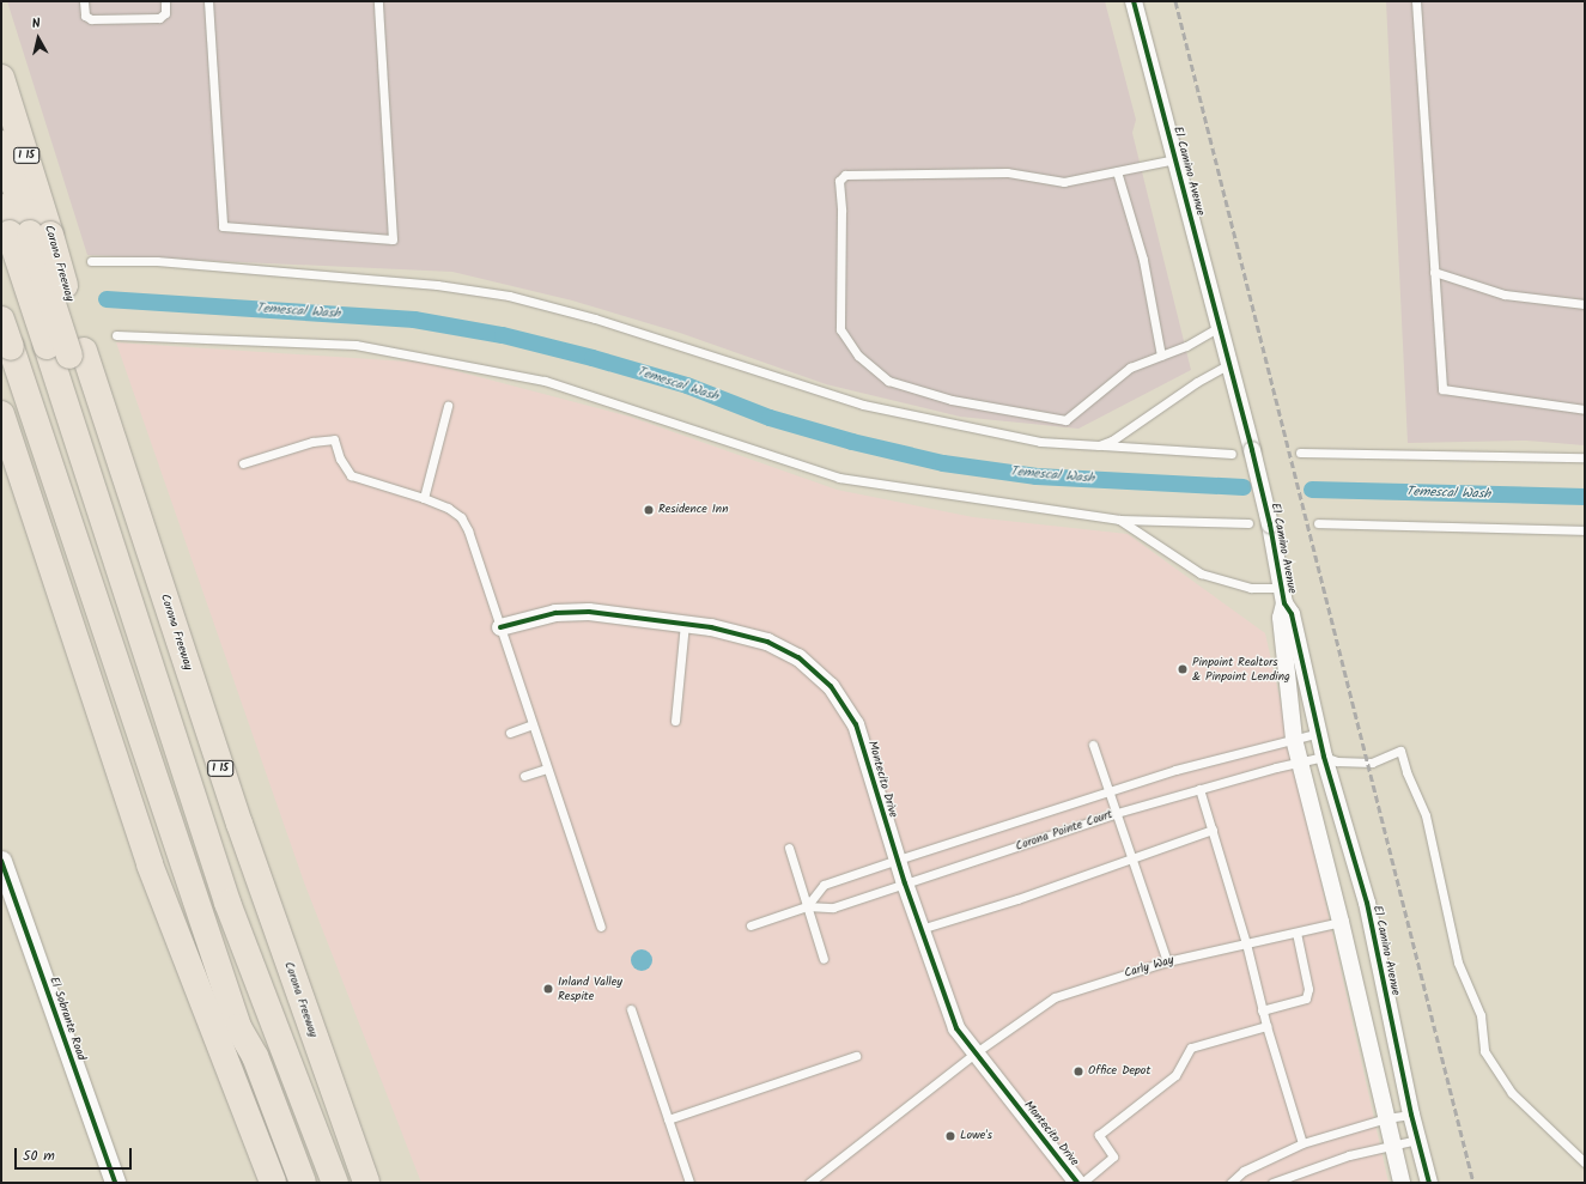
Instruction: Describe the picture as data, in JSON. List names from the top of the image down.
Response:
{
  "streets": {
    "highway": ["I 15", "Corona Freeway"],
    "street": ["El Camino Avenue", "Montecito Drive", "El Sobrante Road"],
    "lane": ["Corona Pointe Court", "Carly Way"]
  },
  "crossings": [
    ["El Camino Avenue", "Corona Pointe Court"],
    ["El Camino Avenue", "Carly Way"],
    ["Montecito Drive", "Corona Pointe Court"],
    ["Montecito Drive", "Carly Way"]
  ],
  "water": ["Temescal Wash"],
  "places": [
    "Residence Inn",
    "Pinpoint Realtors & Pinpoint Lending",
    "Inland Valley Respite",
    "Office Depot",
    "Lowe's"
  ],
  "scale_bar": "50 m",
  "north": "top"
}
